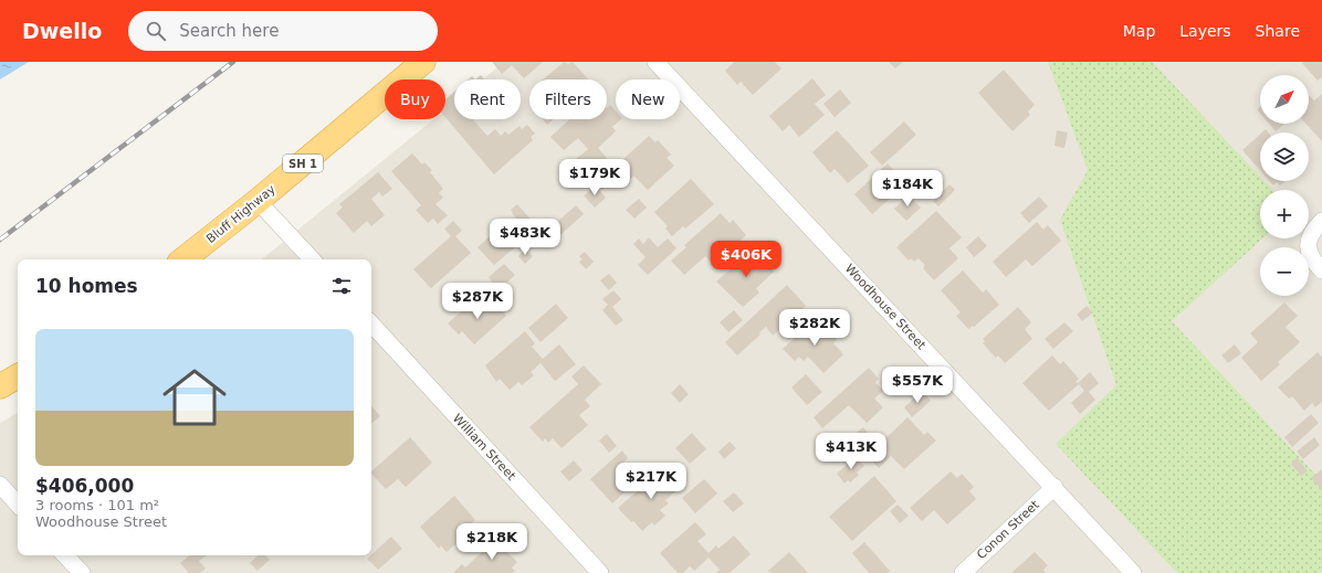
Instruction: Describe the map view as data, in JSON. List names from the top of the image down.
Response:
{
  "streets": {
    "highway": ["SH 1", "Bluff Highway"],
    "street": ["Woodhouse Street", "William Street", "Conon Street"]
  },
  "crossings": [
    ["Woodhouse Street", "Conon Street"]
  ],
  "north": "top right",
  "page": {
    "header": "Dwello",
    "search": "Search here",
    "nav": ["Map", "Layers", "Share"],
    "map_buttons": ["+", "−"],
    "chip": [
      "Buy",
      "Rent",
      "Filters",
      "New"
    ],
    "price": [
      "$179K",
      "$184K",
      "$483K",
      "$406K",
      "$287K",
      "$282K",
      "$557K",
      "$413K",
      "$217K",
      "$218K"
    ],
    "heading": "10 homes",
    "list": [
      {
        "name": "$406,000",
        "note": "3 rooms · 101 m² · Woodhouse Street"
      }
    ]
  }
}
